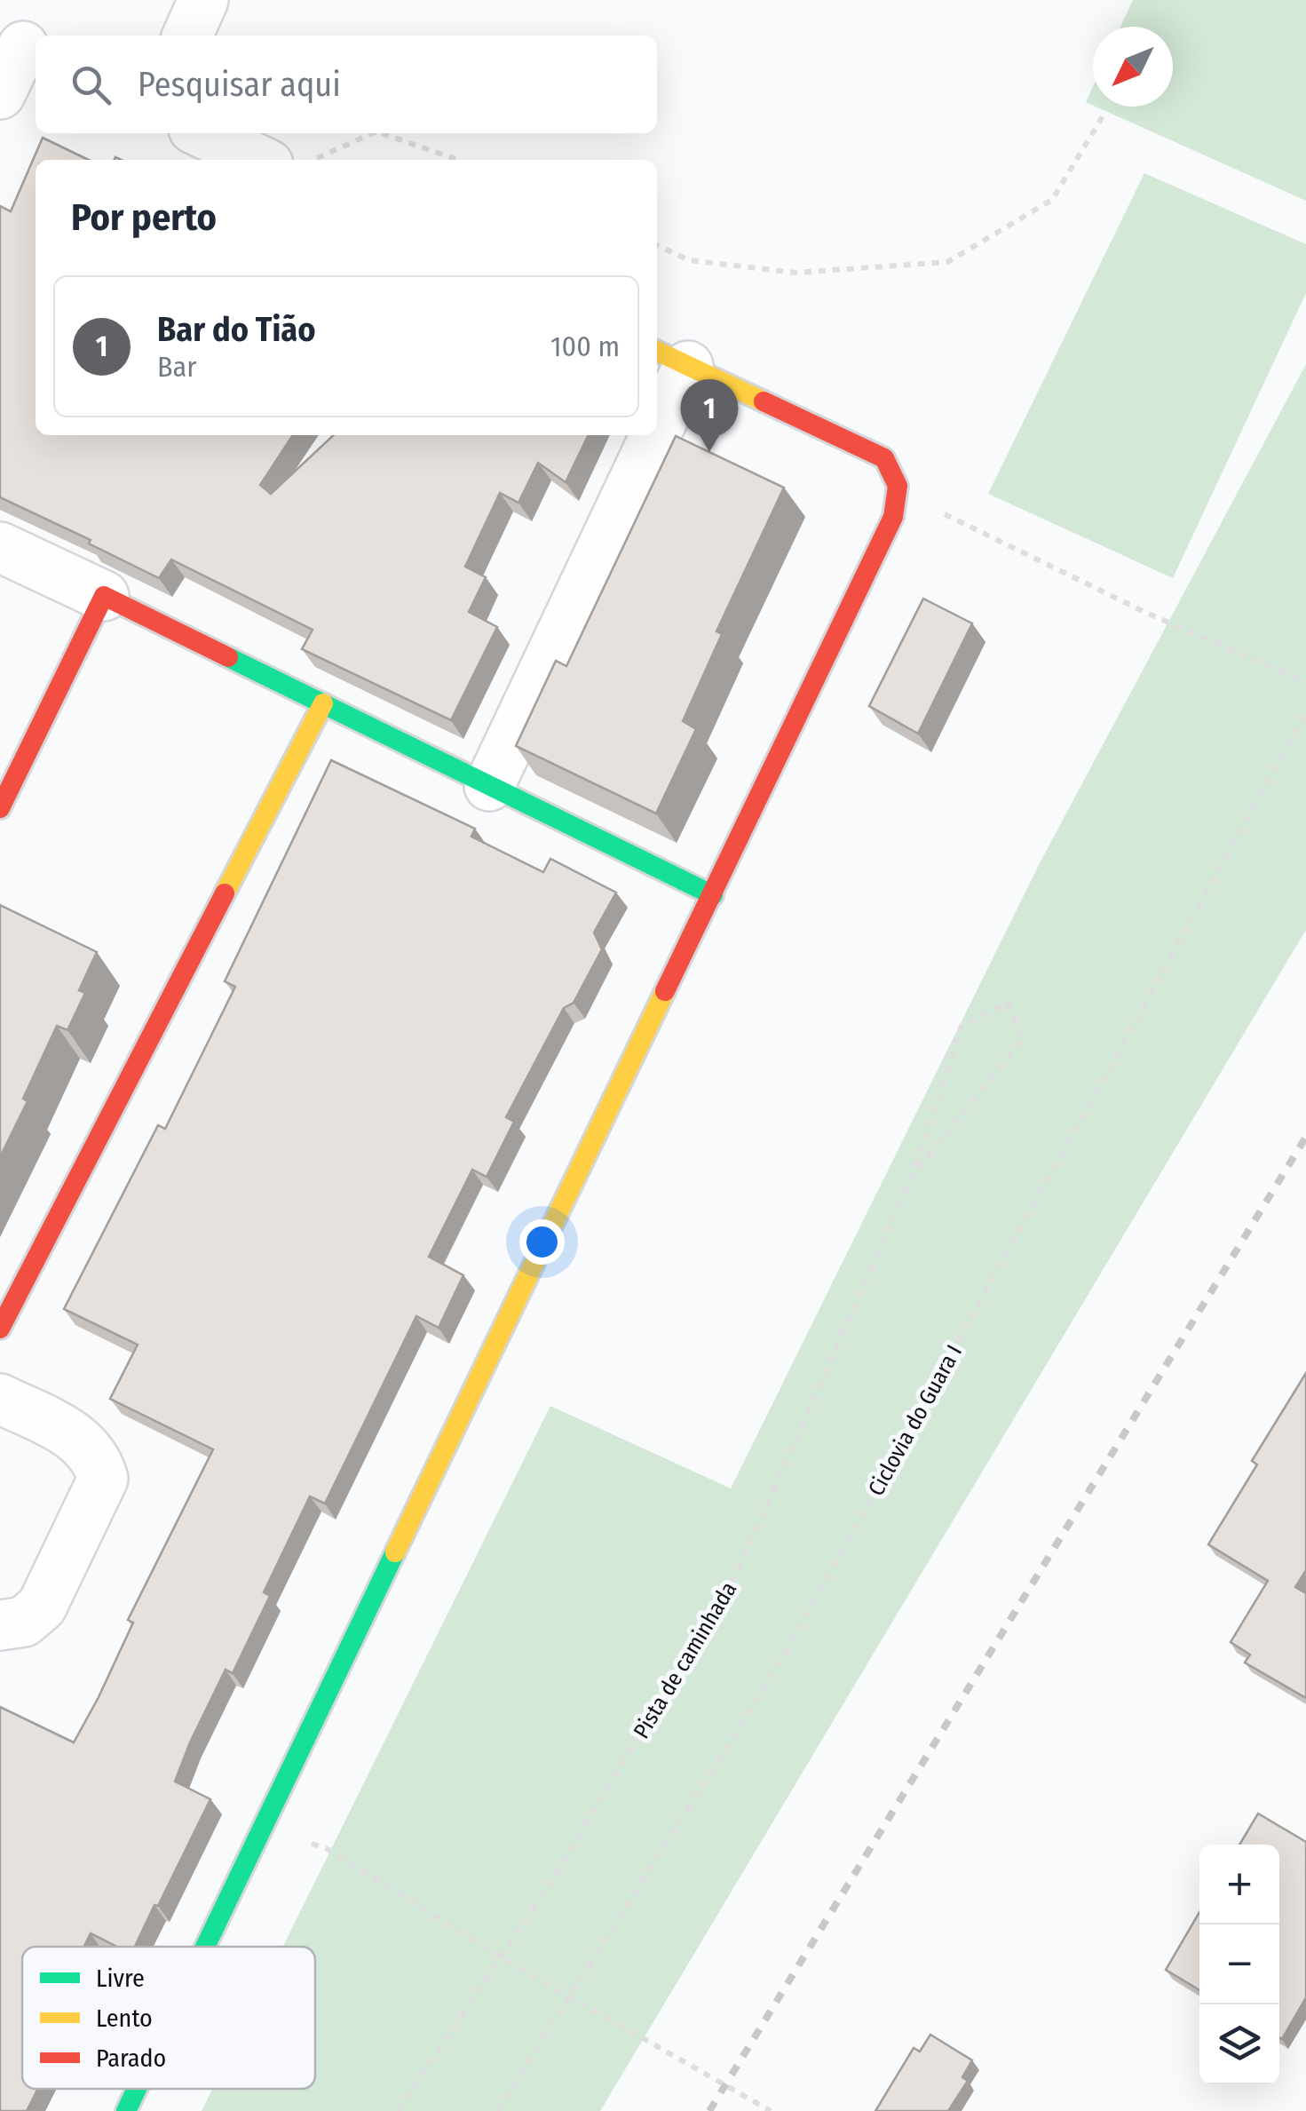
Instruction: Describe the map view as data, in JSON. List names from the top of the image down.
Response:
{
  "streets": {
    "path": ["Ciclovia do Guara I", "Pista de caminhada"]
  },
  "legend": ["Livre", "Lento", "Parado"],
  "north": "bottom left",
  "page": {
    "search": "Pesquisar aqui",
    "heading": "Por perto",
    "list": [
      {
        "mark": "1",
        "name": "Bar do Tião",
        "note": "Bar",
        "value": "100 m"
      }
    ],
    "pins": "1",
    "map_buttons": ["+", "−"]
  }
}
